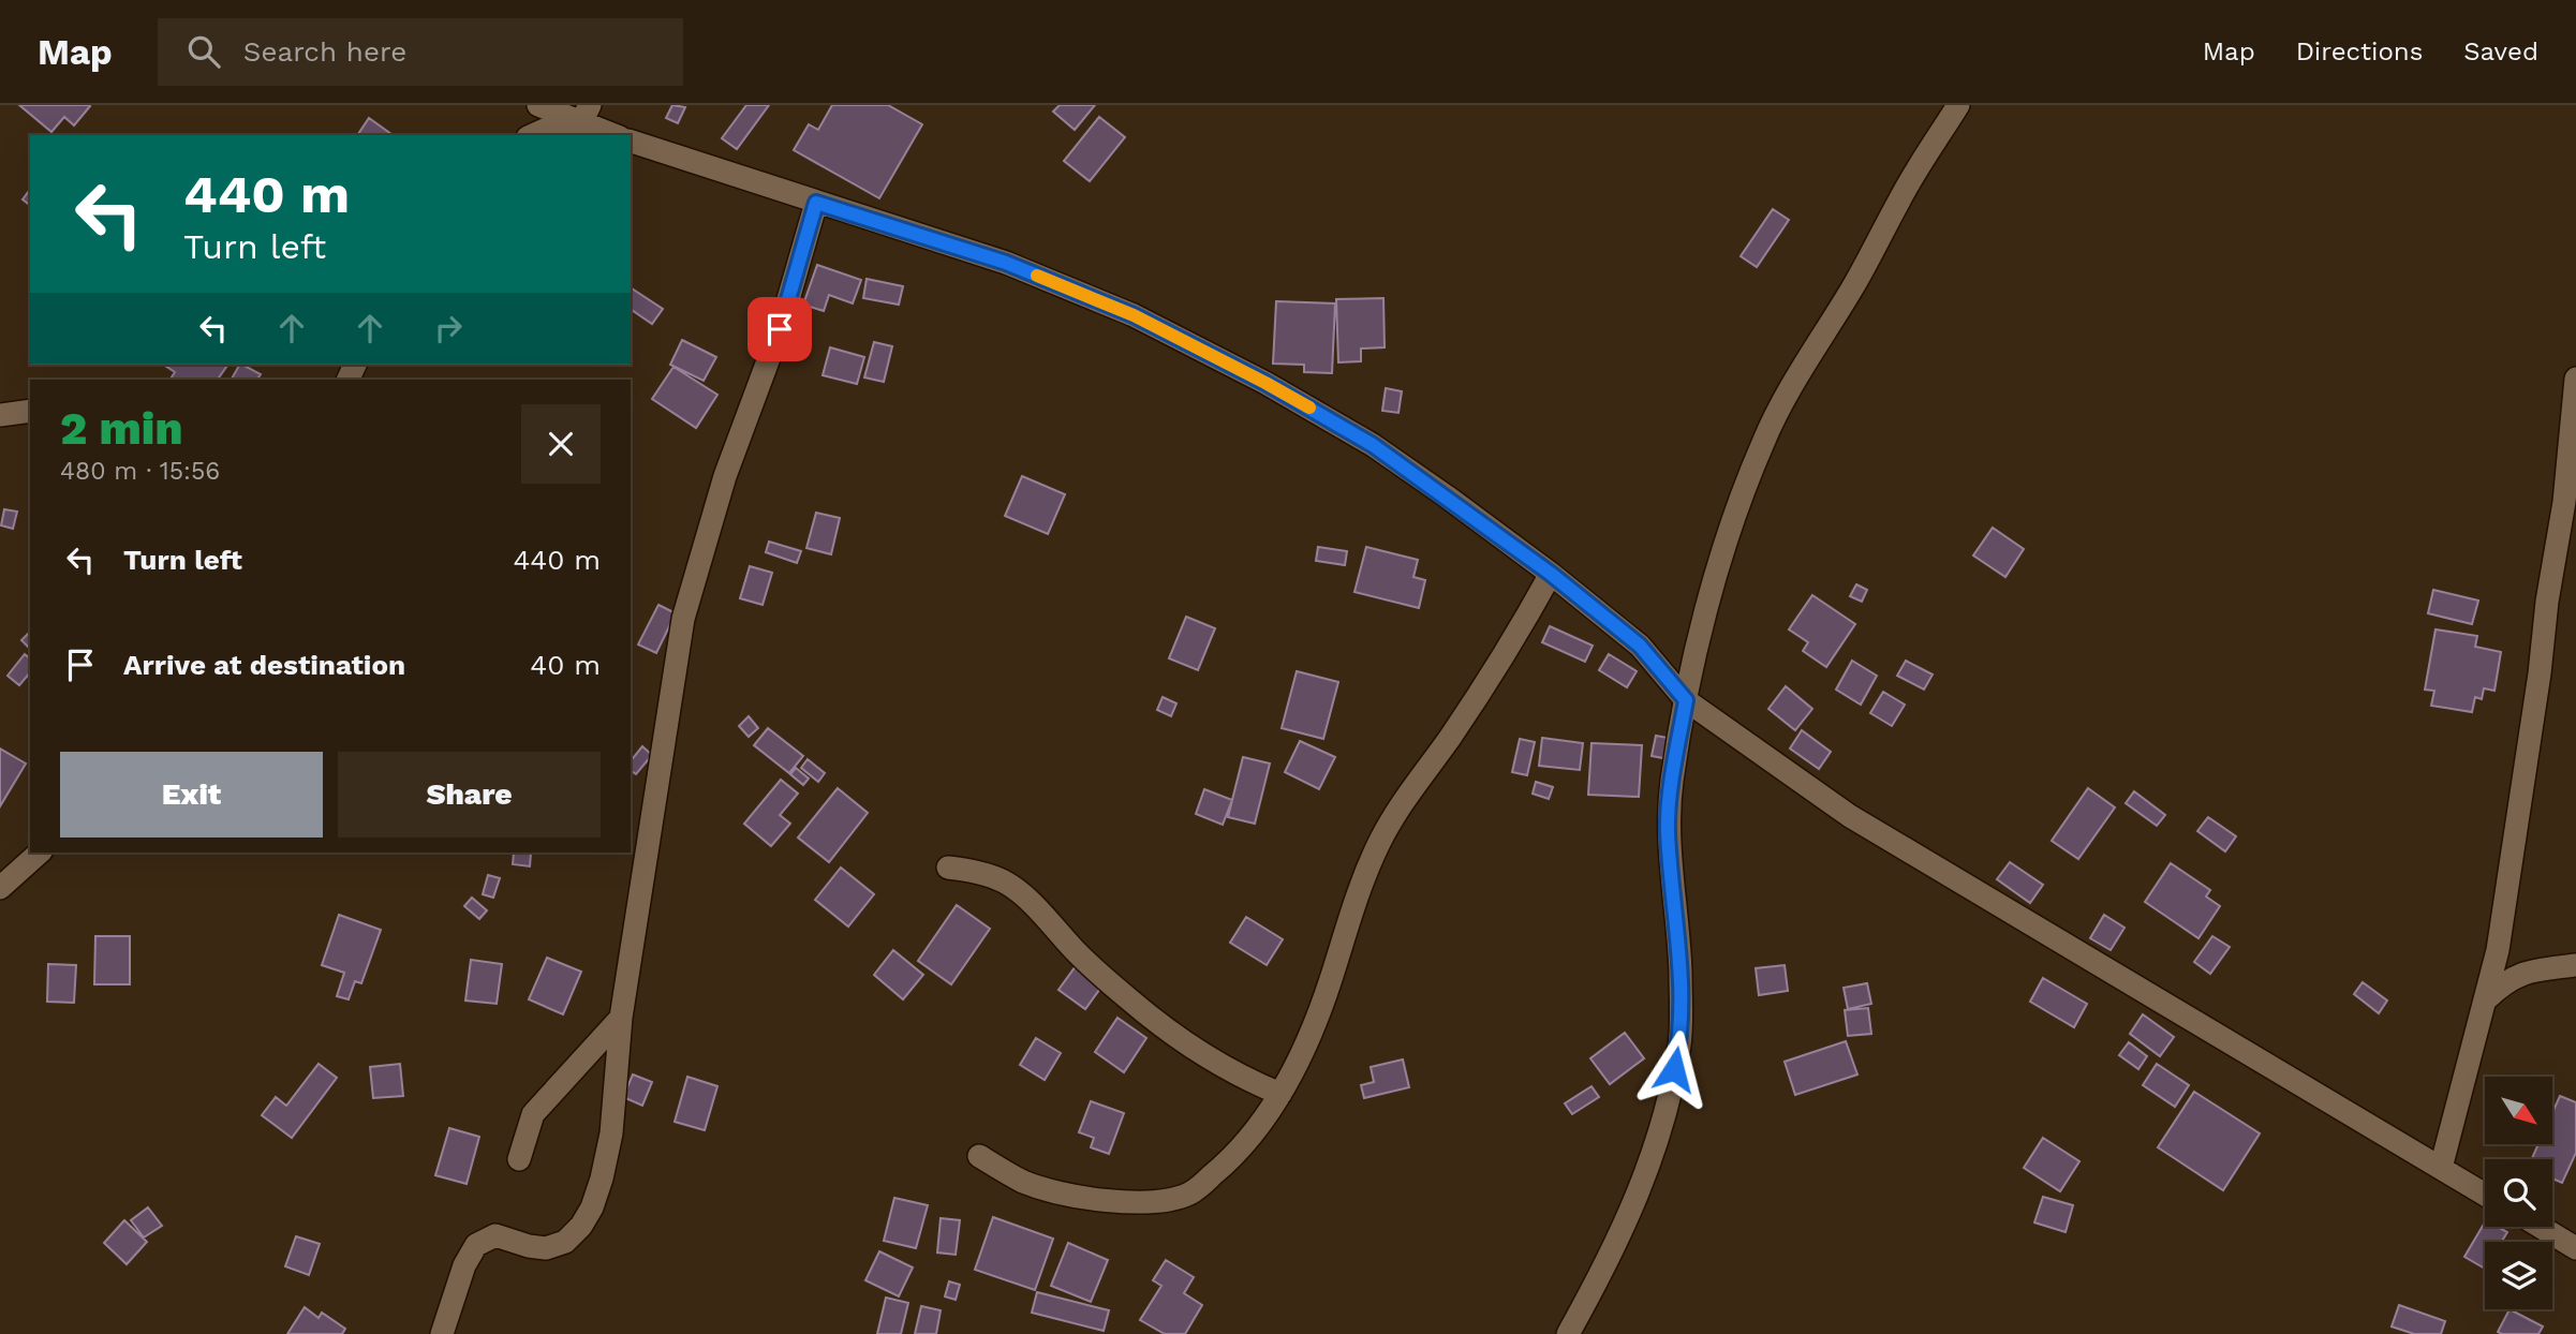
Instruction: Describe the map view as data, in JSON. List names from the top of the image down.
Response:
{
  "north": "bottom right",
  "page": {
    "header": "Map",
    "search": "Search here",
    "nav": ["Map", "Directions", "Saved"],
    "turn": ["440 m", "Turn left"],
    "heading": ["2 min", "480 m · 15:56"],
    "list": [
      {
        "name": "Turn left",
        "value": "440 m"
      },
      {
        "name": "Arrive at destination",
        "value": "40 m"
      }
    ],
    "buttons": ["Exit", "Share"]
  }
}
